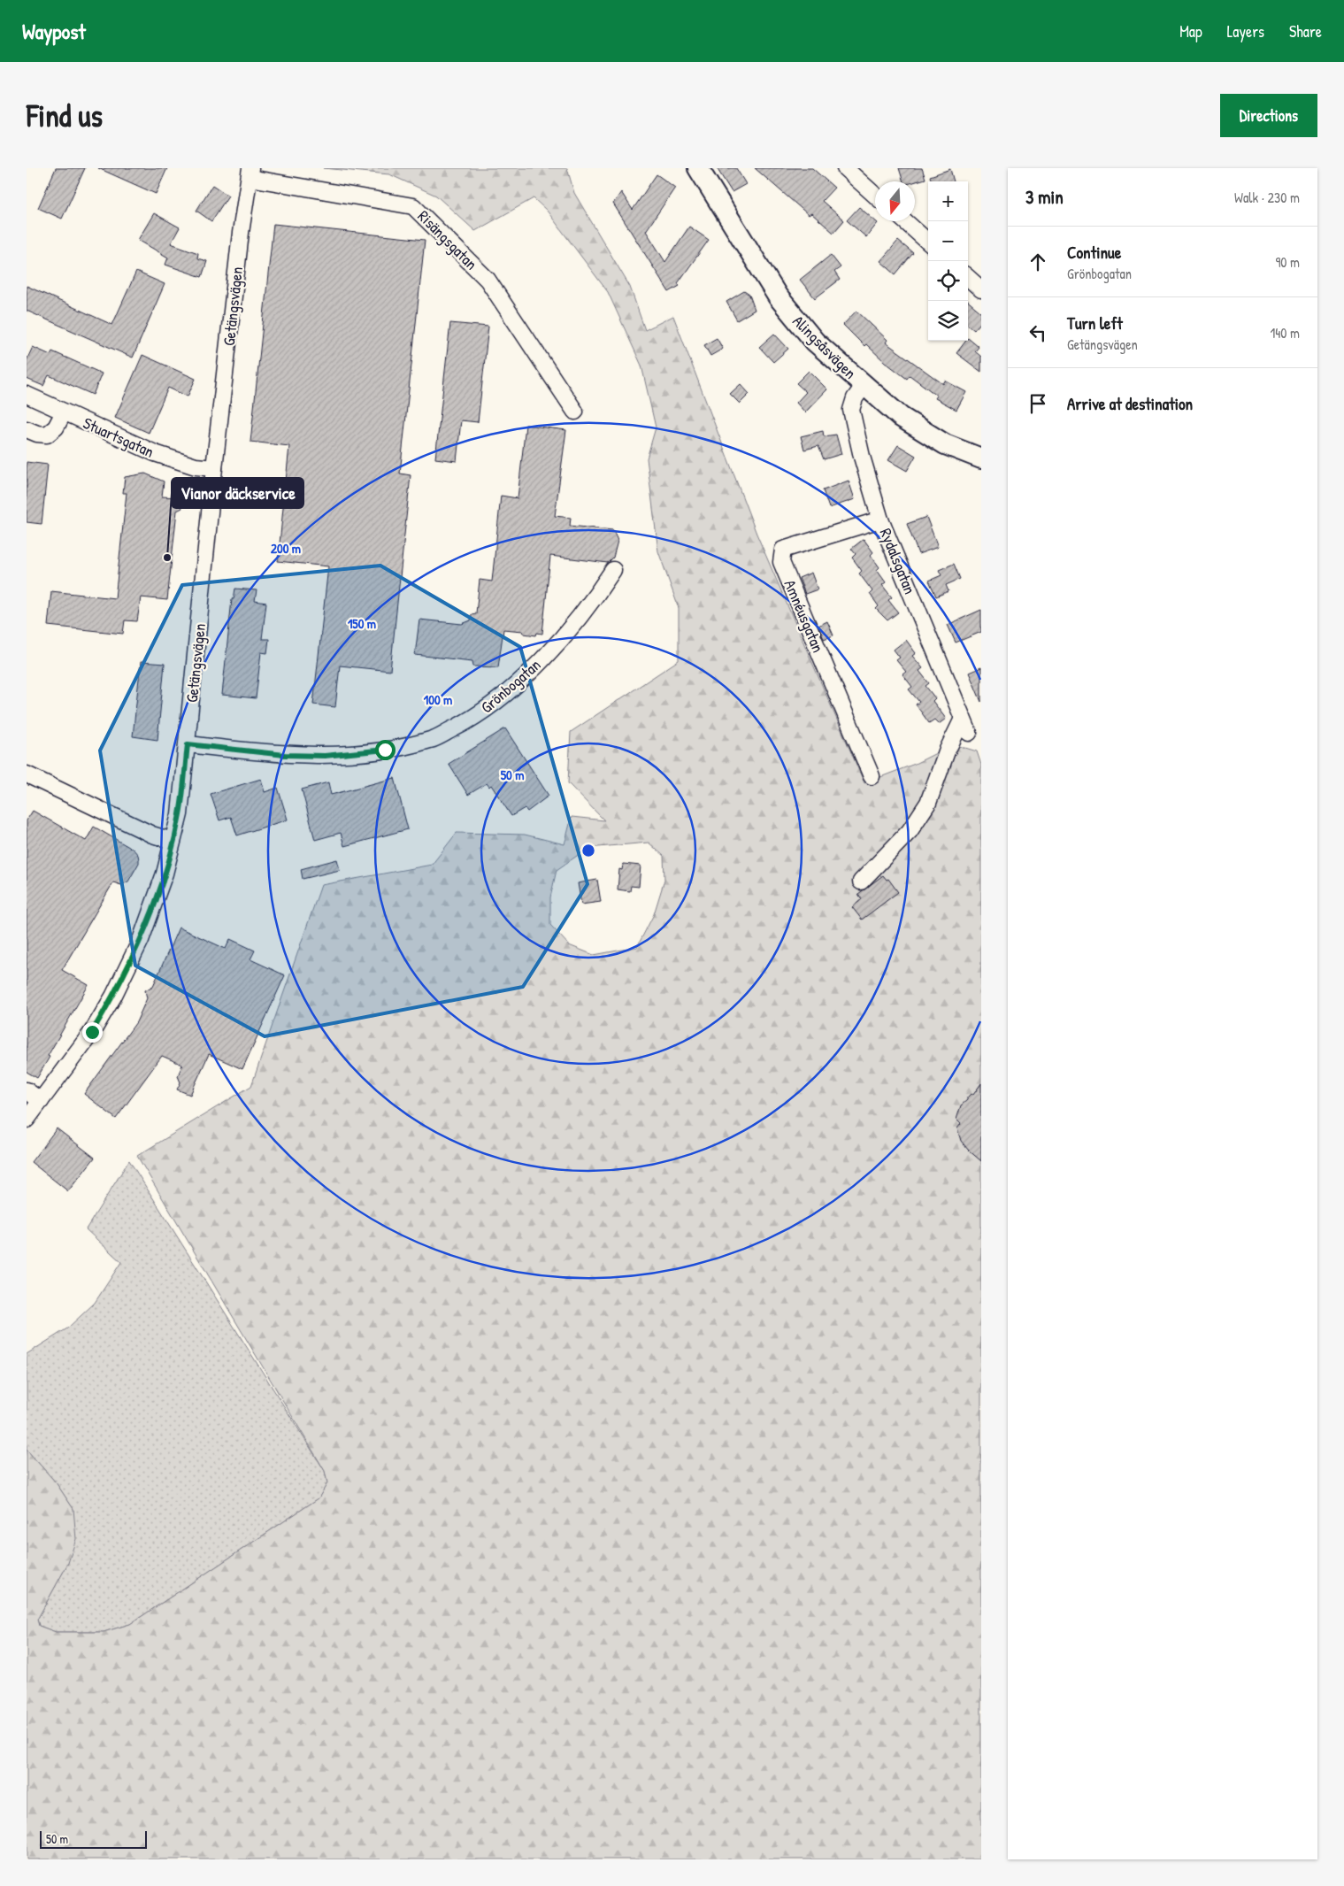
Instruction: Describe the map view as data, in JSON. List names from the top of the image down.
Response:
{
  "streets": {
    "main road": ["Alingsåsvägen"],
    "street": [
      "Risängsgatan",
      "Getängsvägen",
      "Stuartsgatan",
      "Rydalsgatan",
      "Amnéusgatan",
      "Grönbogatan"
    ]
  },
  "crossings": [
    ["Risängsgatan", "Getängsvägen"],
    ["Getängsvägen", "Stuartsgatan"],
    ["Getängsvägen", "Grönbogatan"],
    ["Alingsåsvägen", "Rydalsgatan"],
    ["Rydalsgatan", "Amnéusgatan"]
  ],
  "places": ["Vianor däckservice"],
  "scale_bar": "50 m",
  "north": "bottom",
  "page": {
    "header": "Waypost",
    "nav": ["Map", "Layers", "Share"],
    "buttons": "Directions",
    "title": "Find us",
    "heading": ["3 min", "Walk · 230 m"],
    "map_buttons": ["+", "−"],
    "list": [
      ["Continue", "Grönbogatan", "90 m"],
      ["Turn left", "Getängsvägen", "140 m"],
      "Arrive at destination"
    ],
    "scale": "50 m"
  },
  "rings": [
    "200 m",
    "150 m",
    "100 m",
    "50 m"
  ]
}
